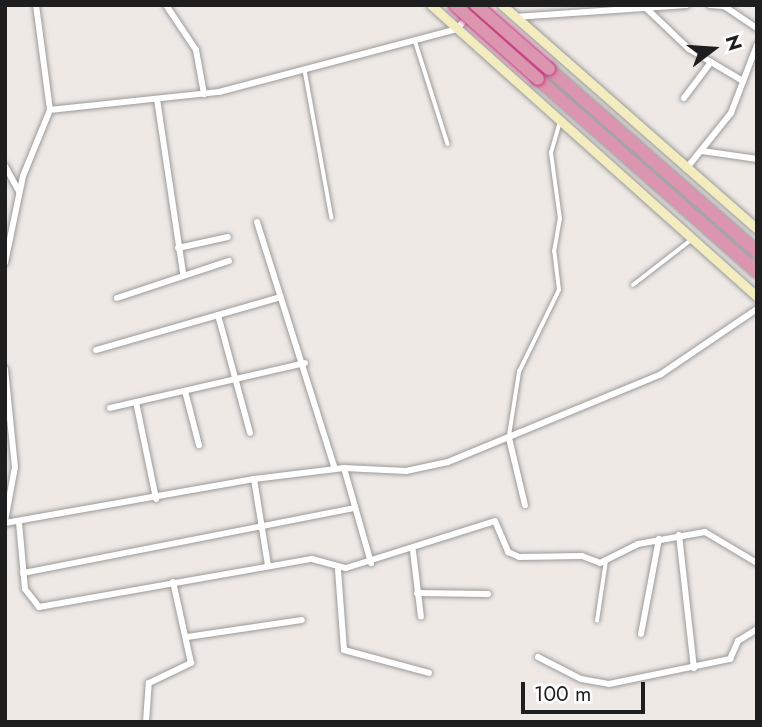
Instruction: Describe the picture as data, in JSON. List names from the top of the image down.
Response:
{
  "scale_bar": "100 m",
  "north": "right"
}
